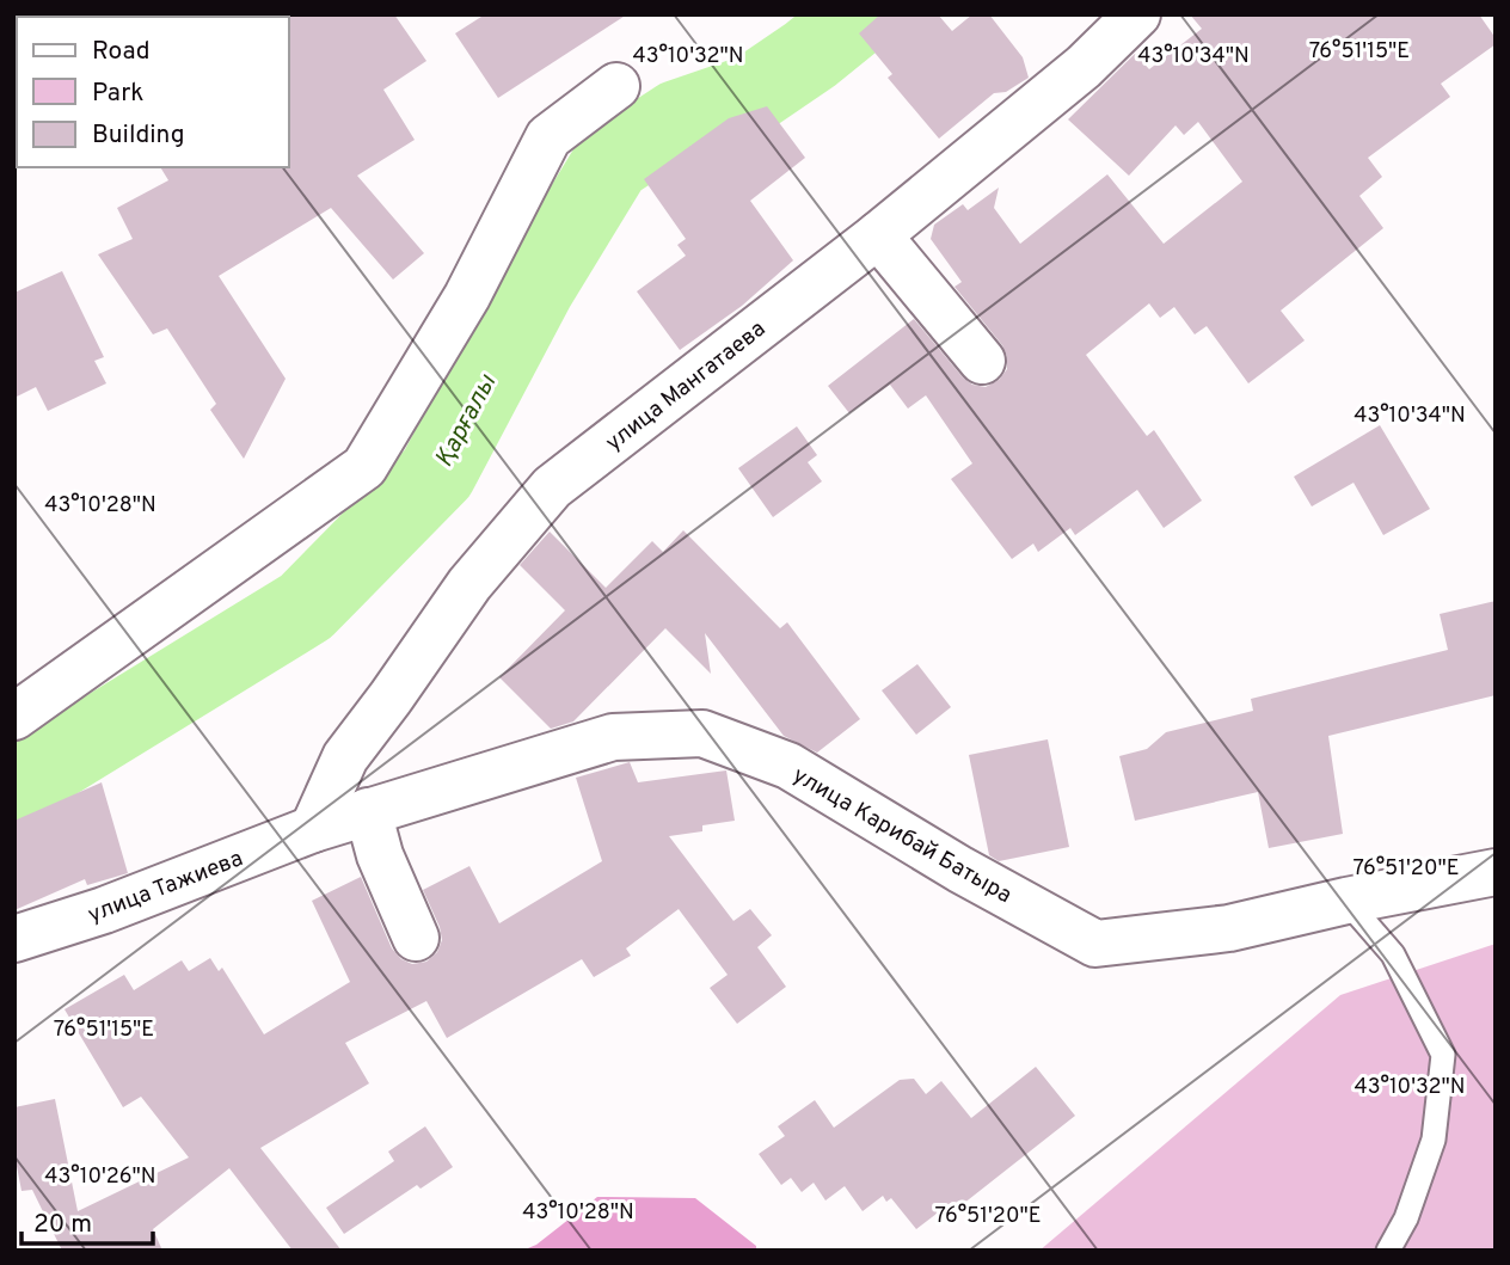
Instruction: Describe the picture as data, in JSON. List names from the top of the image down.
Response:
{
  "streets": {
    "street": ["улица Мангатаева", "улица Карибай Батыра", "улица Тажиева"]
  },
  "crossings": [
    ["улица Мангатаева", "улица Карибай Батыра"],
    ["улица Мангатаева", "улица Тажиева"],
    ["улица Карибай Батыра", "улица Тажиева"]
  ],
  "water": ["Қарғалы"],
  "legend": ["Road", "Park", "Building"],
  "scale_bar": "20 m",
  "coordinates": [
    "76°51'15\"E",
    "43°10'32\"N",
    "43°10'34\"N",
    "43°10'28\"N",
    "76°51'20\"E",
    "43°10'26\"N"
  ]
}
